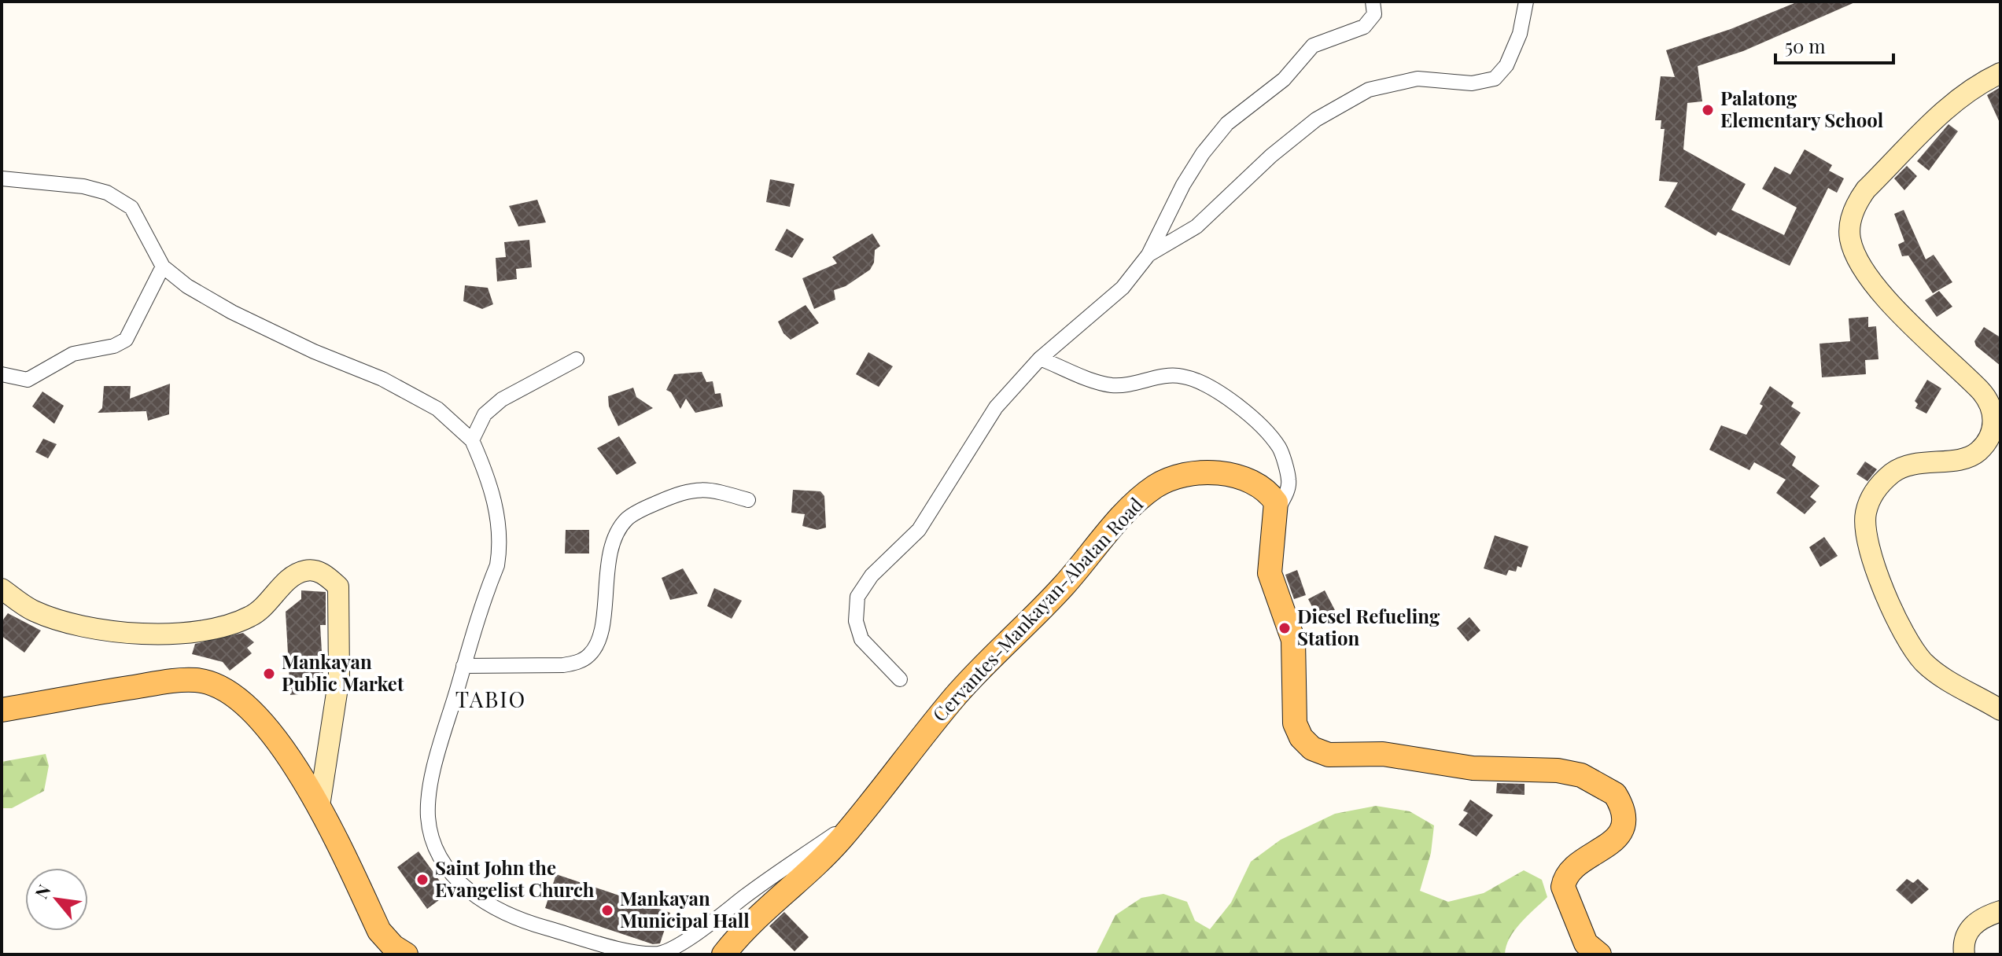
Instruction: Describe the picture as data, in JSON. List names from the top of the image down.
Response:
{
  "streets": {
    "main road": ["Cervantes-Mankayan-Abatan Road"]
  },
  "districts": ["TABIO"],
  "places": [
    "Palatong Elementary School",
    "Diesel Refueling Station",
    "Mankayan Public Market",
    "Saint John the Evangelist Church",
    "Mankayan Municipal Hall"
  ],
  "scale_bar": "50 m",
  "north": "top left"
}
